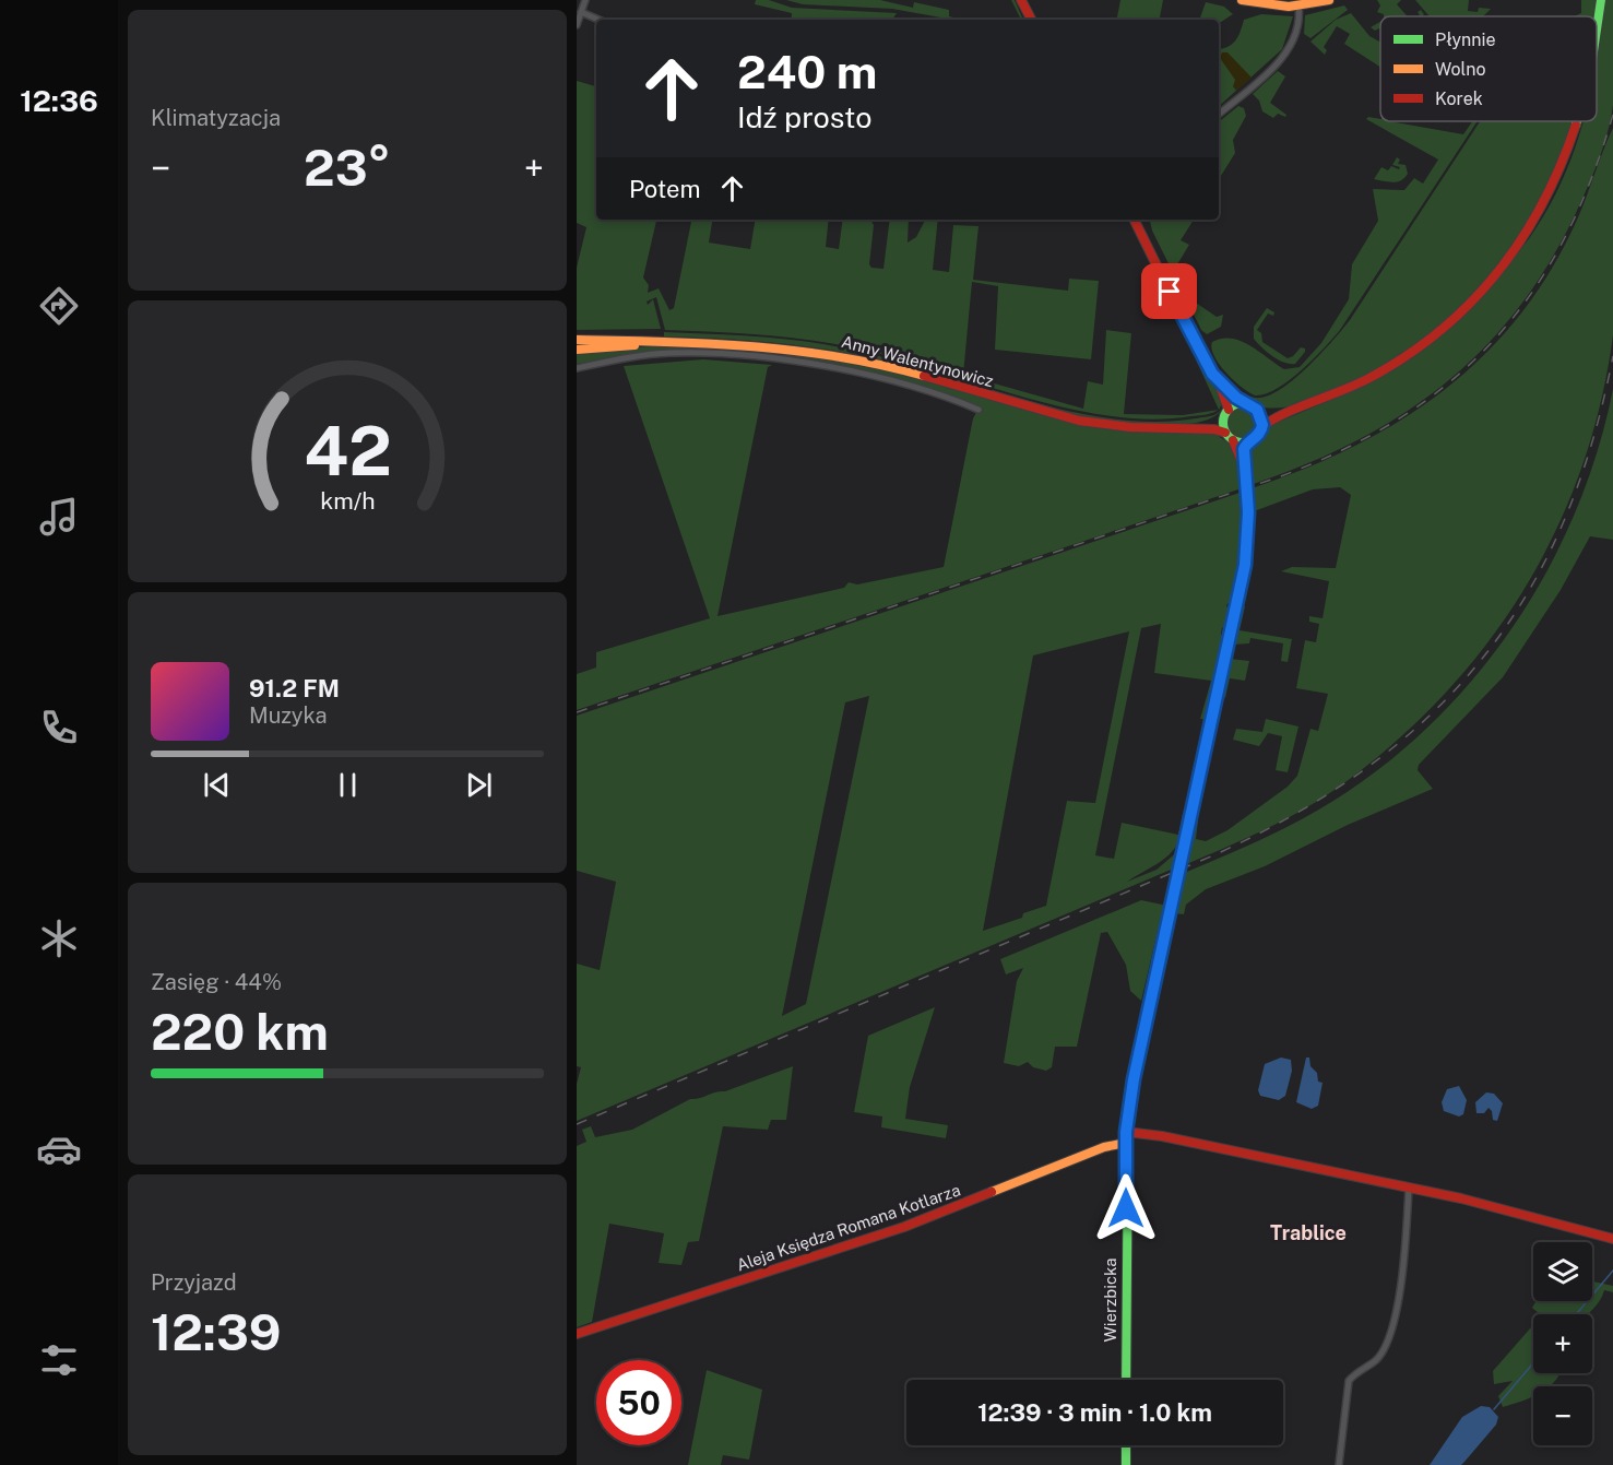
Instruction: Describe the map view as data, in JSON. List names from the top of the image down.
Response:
{
  "streets": {
    "main road": ["Anny Walentynowicz", "Aleja Księdza Romana Kotlarza", "Wierzbicka"]
  },
  "crossings": [
    ["Aleja Księdza Romana Kotlarza", "Wierzbicka"]
  ],
  "districts": ["Trablice"],
  "legend": ["Płynnie", "Wolno", "Korek"],
  "page": {
    "tabs": "12:36",
    "tile": [
      "Klimatyzacja",
      ["Zasięg · 44%", "220 km"],
      ["Przyjazd", "12:39"]
    ],
    "turn": ["240 m", "Idź prosto"],
    "heat": ["−", "23°", "+"],
    "then": "Potem",
    "song": ["91.2 FM", "Muzyka"],
    "map_buttons": ["+", "−"],
    "limit": "50",
    "trip": "12:39 · 3 min · 1.0 km",
    "gauge": ["42", "km/h"]
  }
}
